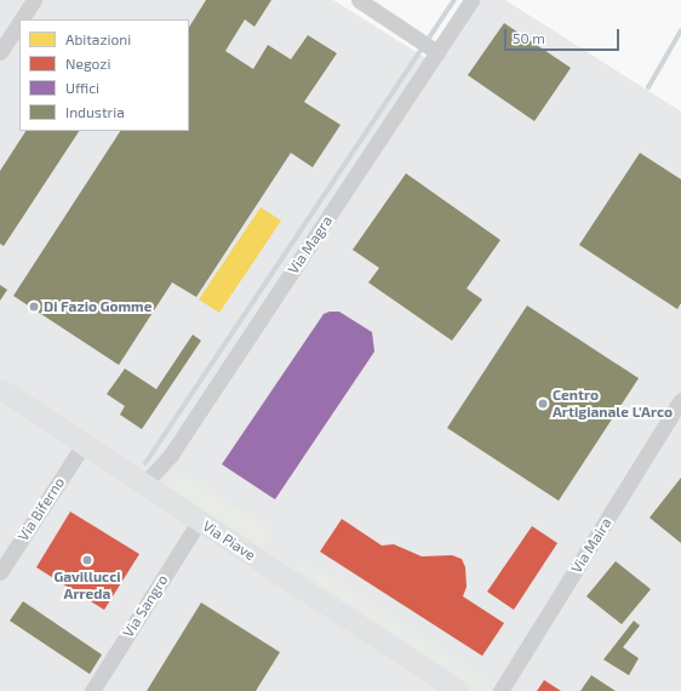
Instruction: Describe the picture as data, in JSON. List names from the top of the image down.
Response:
{
  "streets": {
    "main road": ["Via Piave"],
    "street": [
      "Via Magra",
      "Via Biferno",
      "Via Maira",
      "Via Sangro"
    ]
  },
  "crossings": [
    ["Via Magra", "Via Piave"],
    ["Via Biferno", "Via Piave"],
    ["Via Piave", "Via Sangro"]
  ],
  "places": ["Di Fazio Gomme", "Centro Artigianale L'Arco", "Gavillucci Arreda"],
  "legend": [
    "Abitazioni",
    "Negozi",
    "Uffici",
    "Industria"
  ],
  "scale_bar": "50 m"
}
